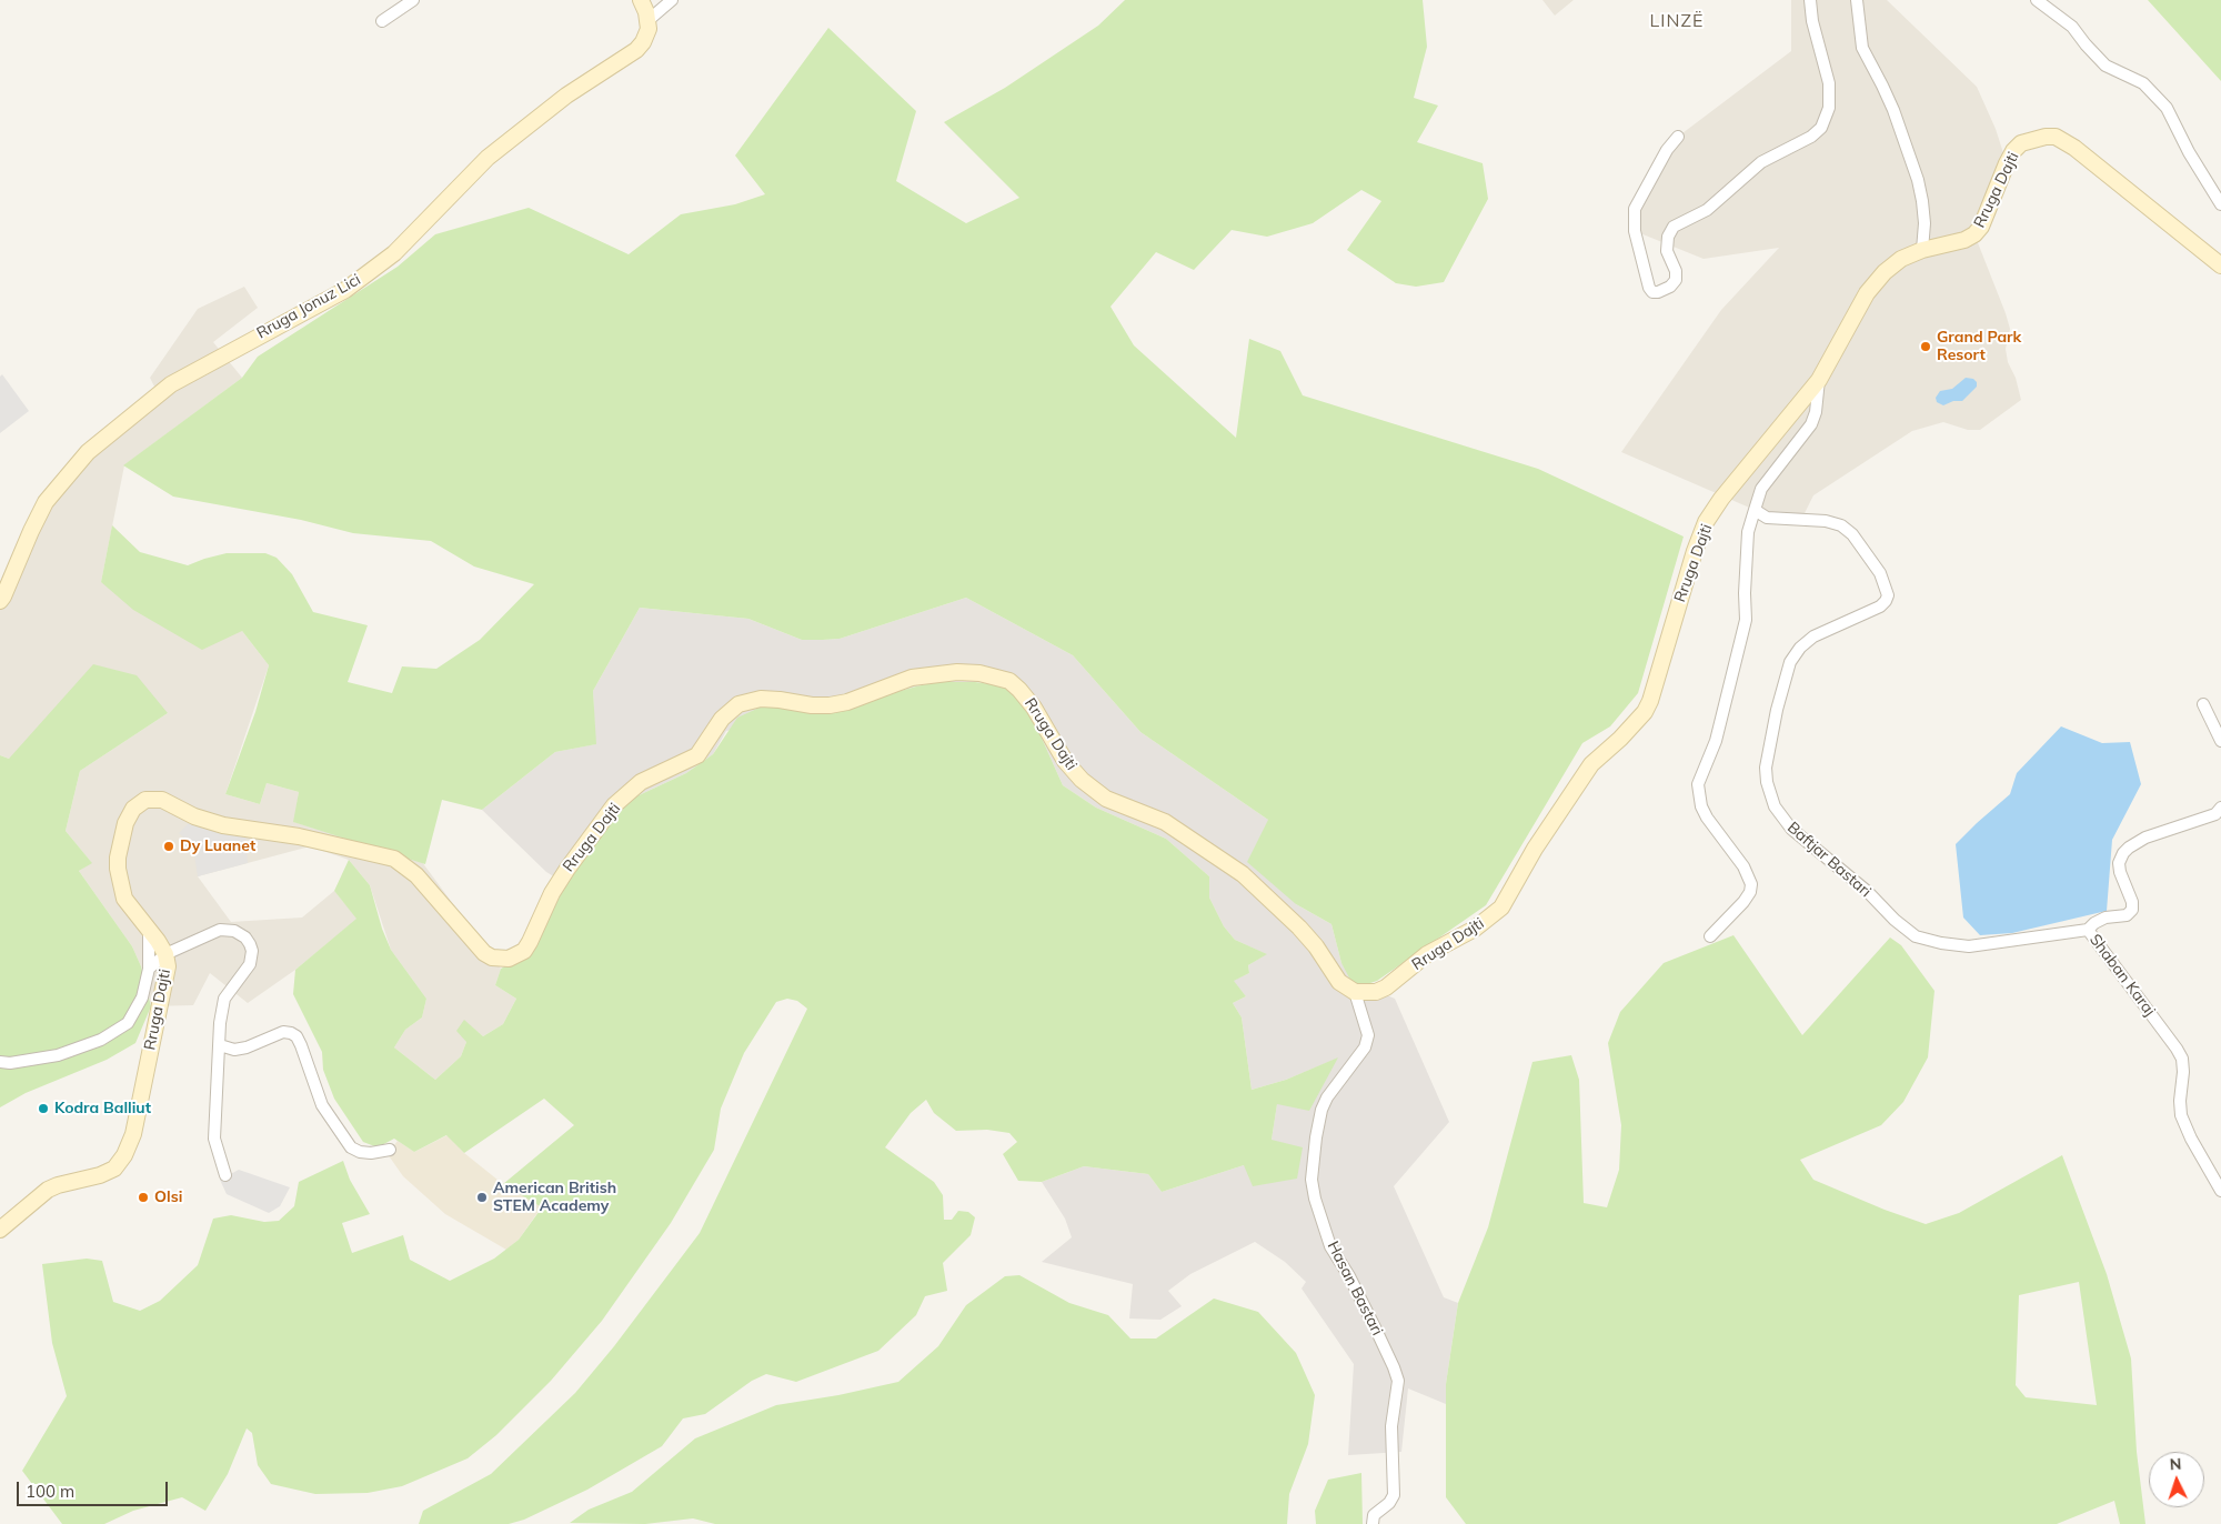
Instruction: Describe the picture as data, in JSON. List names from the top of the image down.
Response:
{
  "streets": {
    "main road": ["Rruga Dajti", "Rruga Jonuz Lici"],
    "street": ["Baftjar Bastari", "Shaban Karaj", "Hasan Bastari"]
  },
  "crossings": [
    ["Rruga Dajti", "Hasan Bastari"],
    ["Baftjar Bastari", "Shaban Karaj"]
  ],
  "districts": ["LINZË"],
  "places": [
    "Grand Park Resort",
    "Dy Luanet",
    "Kodra Balliut",
    "Olsi",
    "American British STEM Academy"
  ],
  "scale_bar": "100 m",
  "north": "top"
}
